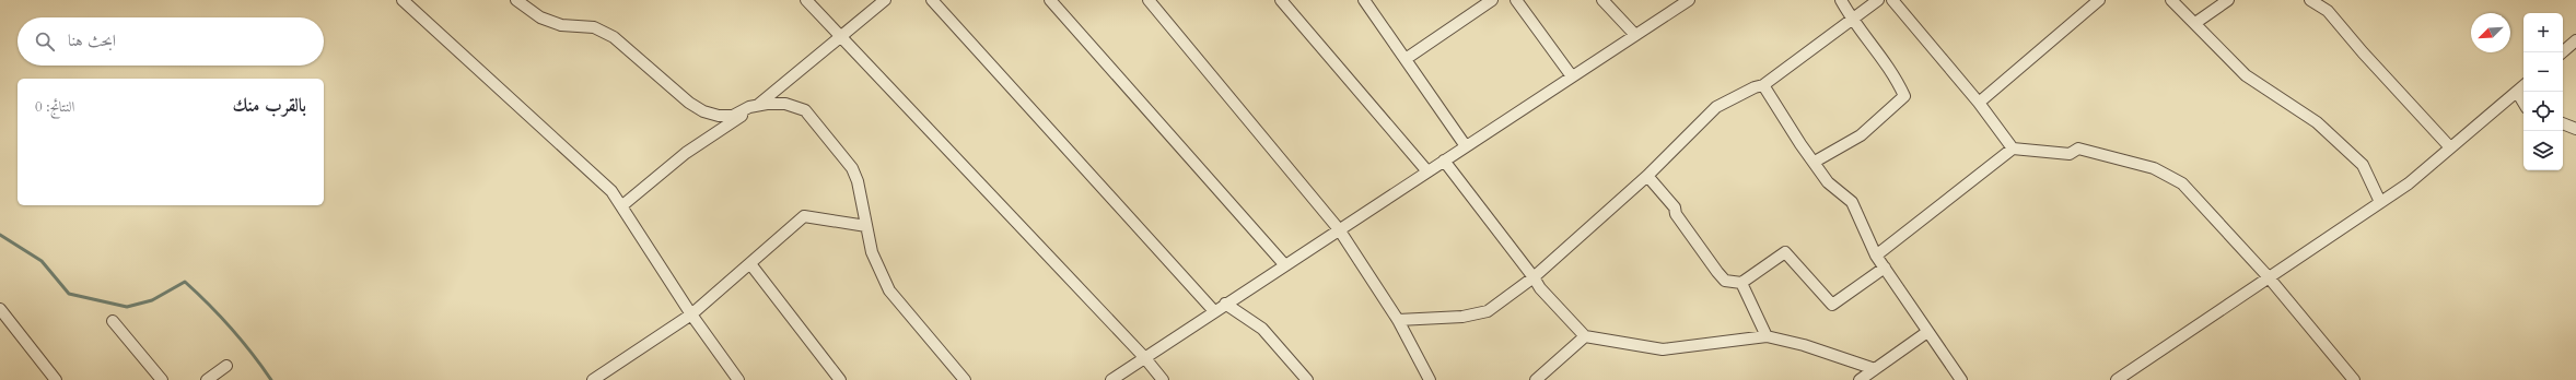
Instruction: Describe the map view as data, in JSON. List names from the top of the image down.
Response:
{
  "north": "bottom left",
  "page": {
    "map_buttons": ["+", "−"],
    "search": "ابحث هنا",
    "heading": ["بالقرب منك", "النتائج: 0"]
  }
}
